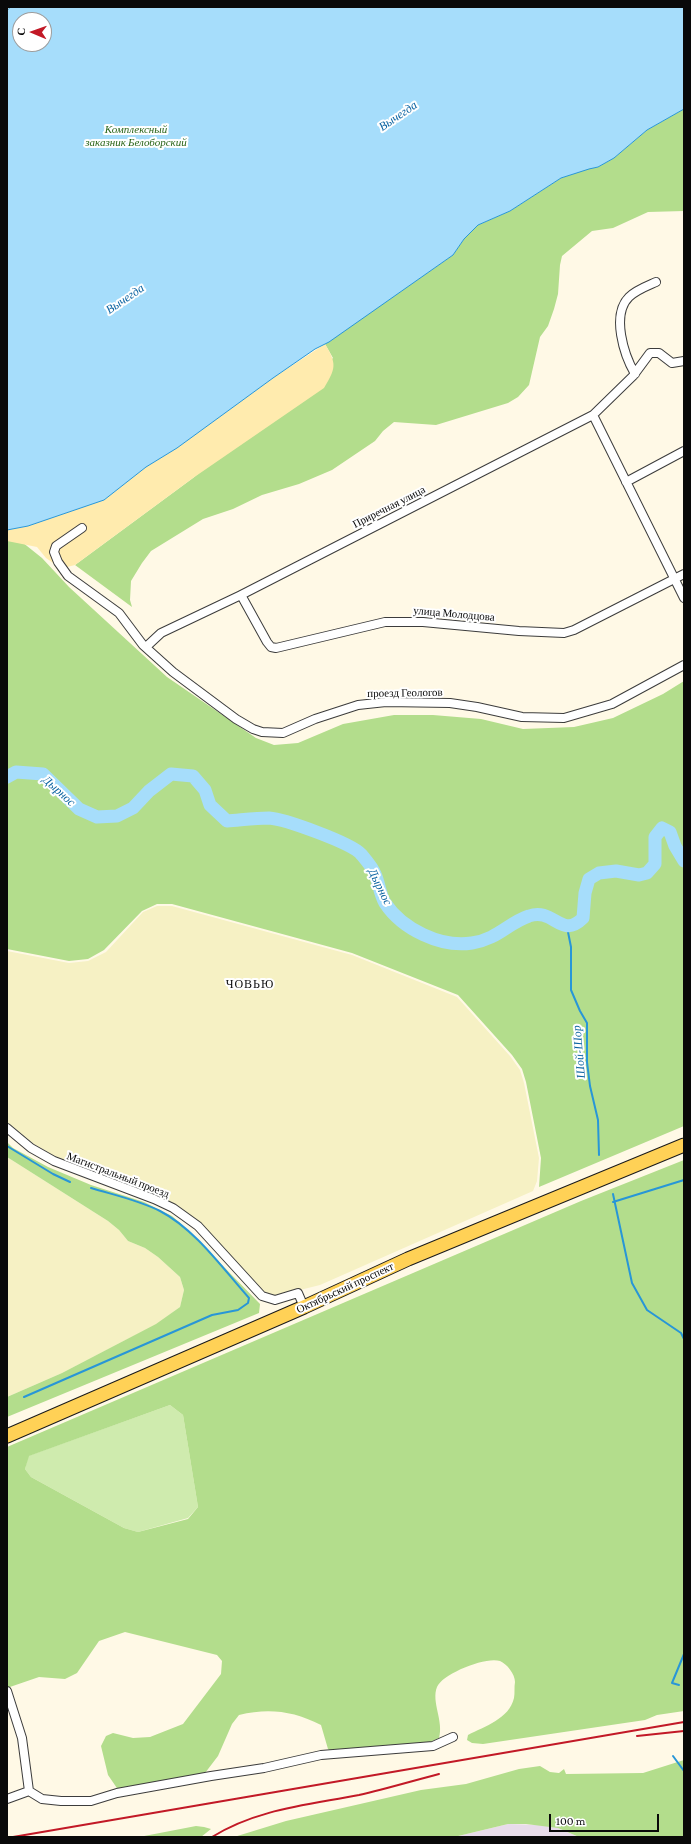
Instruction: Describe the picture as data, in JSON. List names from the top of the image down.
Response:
{
  "streets": {
    "main road": ["Октябрьский проспект"],
    "street": [
      "Приречная улица",
      "улица Молодцова",
      "проезд Геологов",
      "Магистральный проезд"
    ]
  },
  "crossings": [
    ["Приречная улица", "улица Молодцова"],
    ["Приречная улица", "проезд Геологов"],
    ["Магистральный проезд", "Октябрьский проспект"]
  ],
  "districts": ["ЧОВЬЮ"],
  "water": ["Вычегда", "Дырнос", "Шой-Шор"],
  "parks": ["Комплексный заказник Белоборский"],
  "scale_bar": "100 m",
  "north": "left"
}
